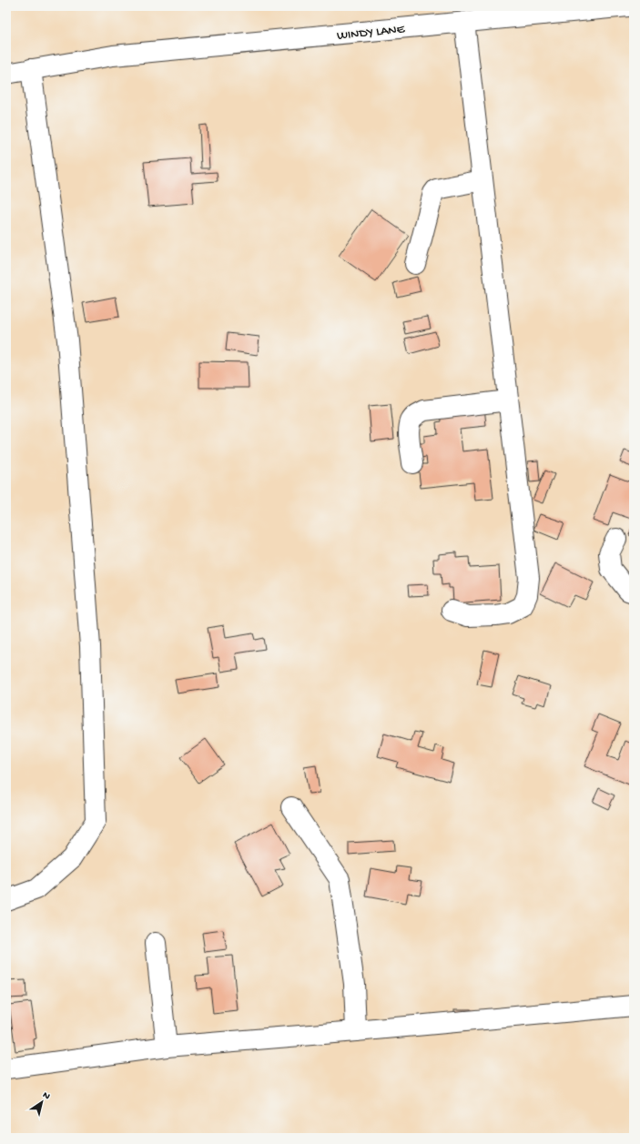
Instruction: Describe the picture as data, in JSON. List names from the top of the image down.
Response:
{
  "streets": {
    "street": ["WINDY LANE"]
  },
  "north": "top right"
}
